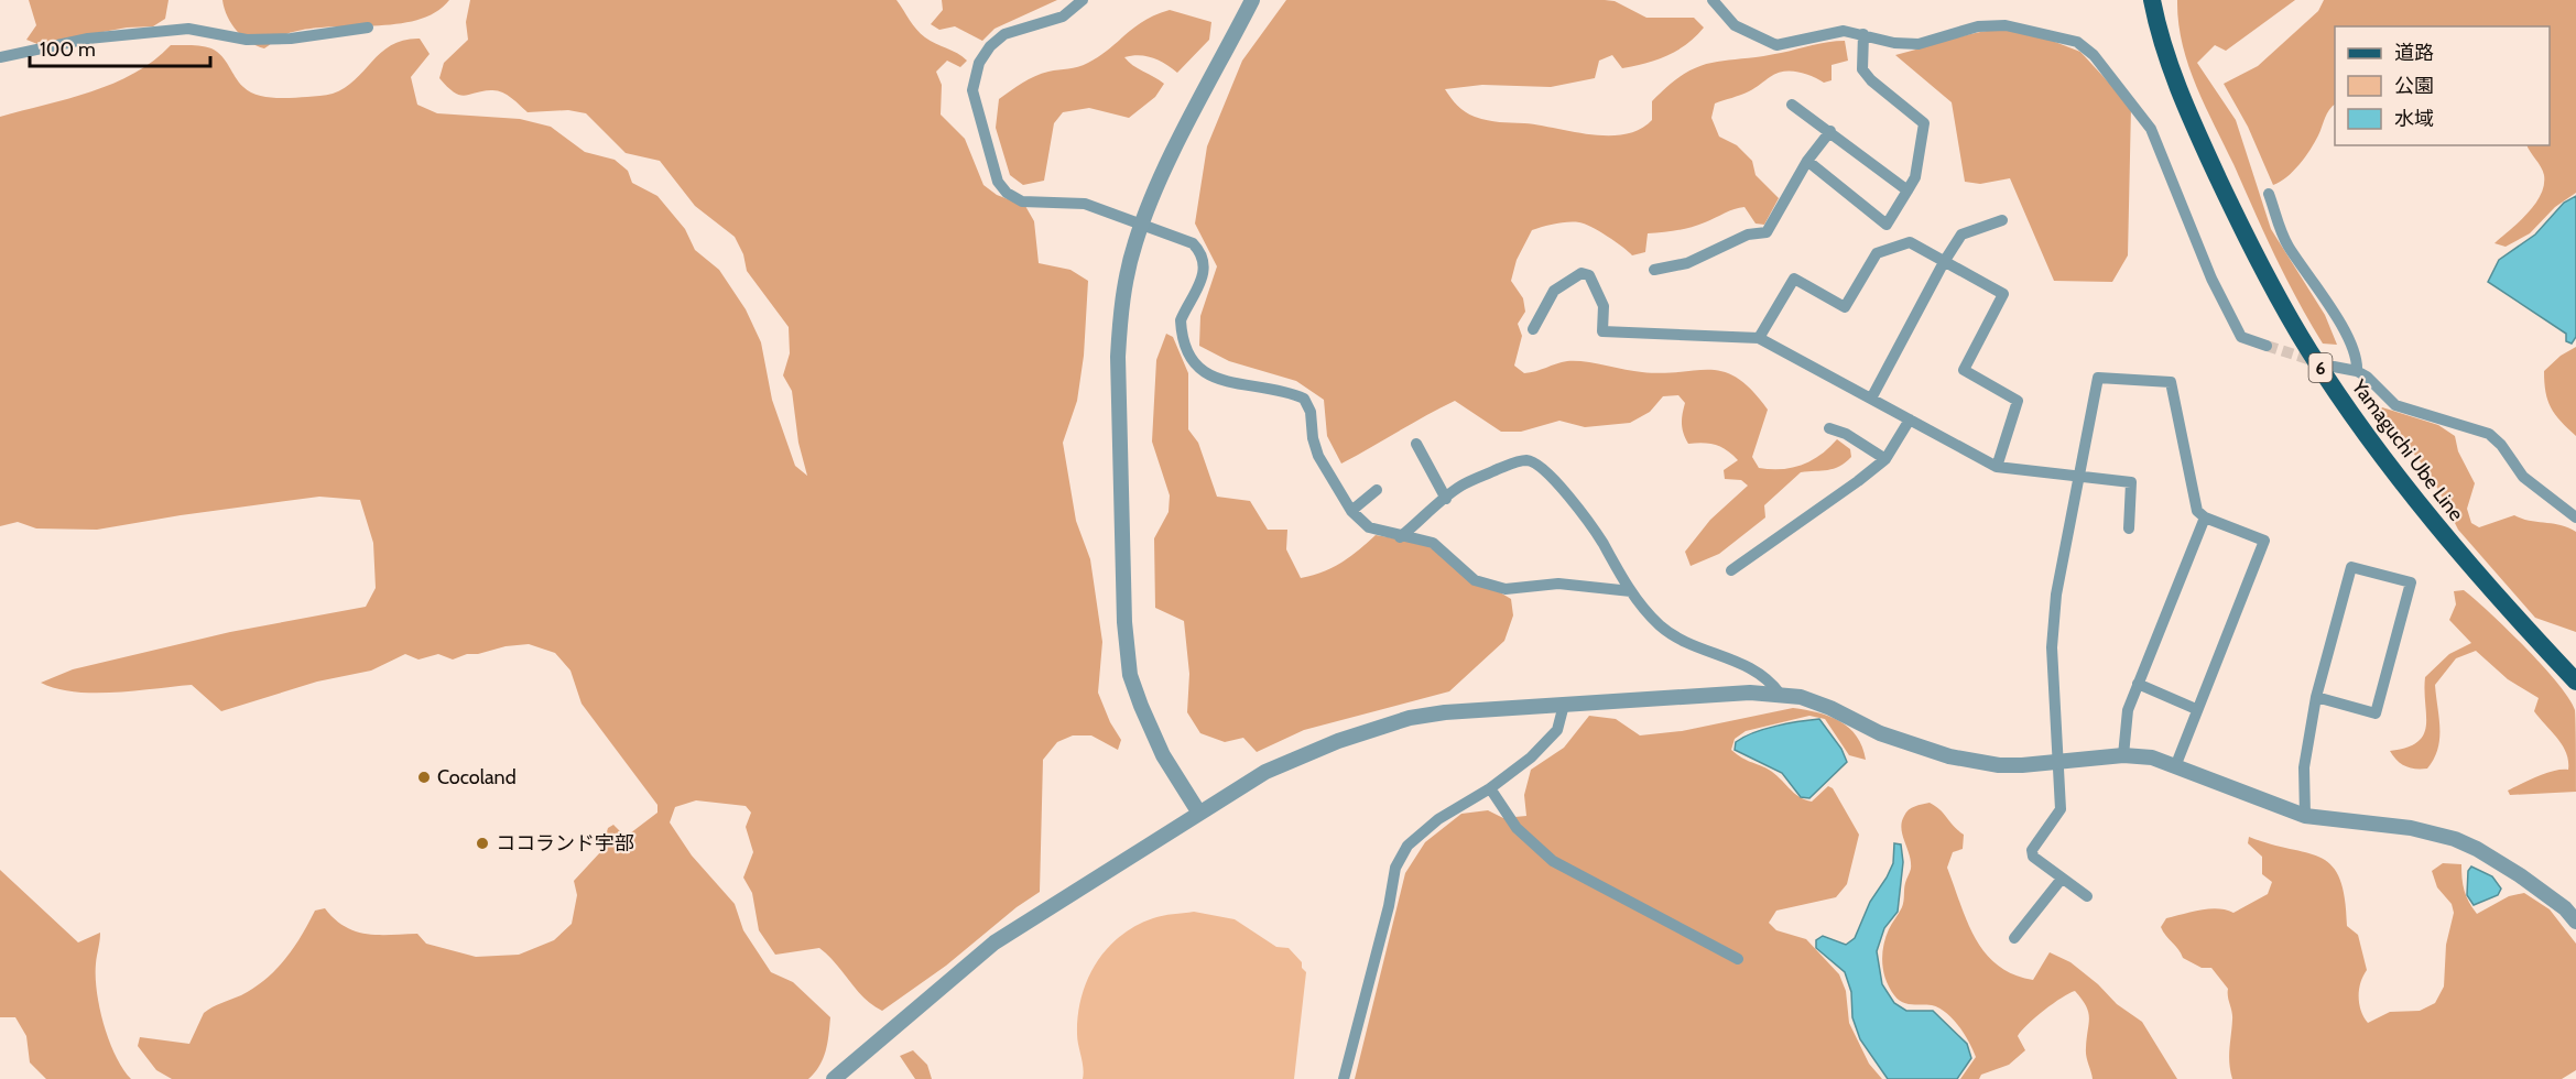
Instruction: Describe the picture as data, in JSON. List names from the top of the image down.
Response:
{
  "streets": {
    "main road": ["6", "Yamaguchi Ube Line"]
  },
  "places": ["Cocoland", "ココランド宇部"],
  "legend": ["道路", "公園", "水域"],
  "scale_bar": "100 m"
}
